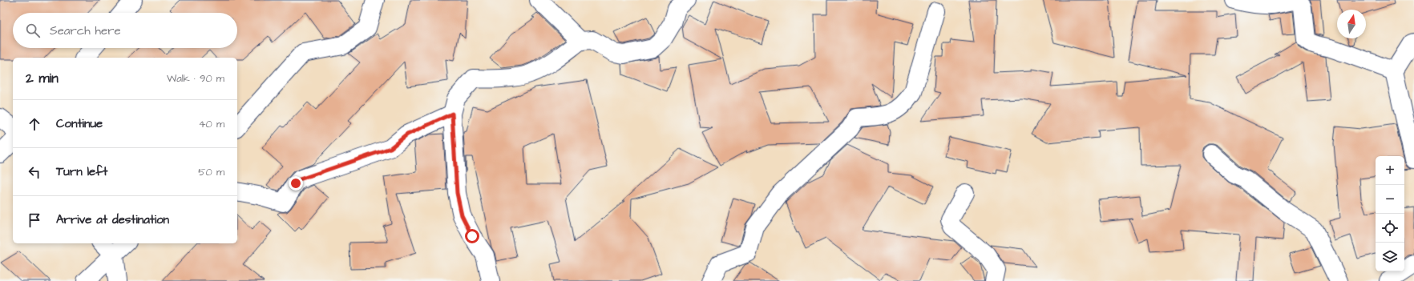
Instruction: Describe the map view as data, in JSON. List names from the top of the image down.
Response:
{
  "north": "top",
  "page": {
    "search": "Search here",
    "heading": ["2 min", "Walk · 90 m"],
    "list": [
      ["Continue", "40 m"],
      ["Turn left", "50 m"],
      "Arrive at destination"
    ],
    "map_buttons": ["+", "−"]
  }
}
